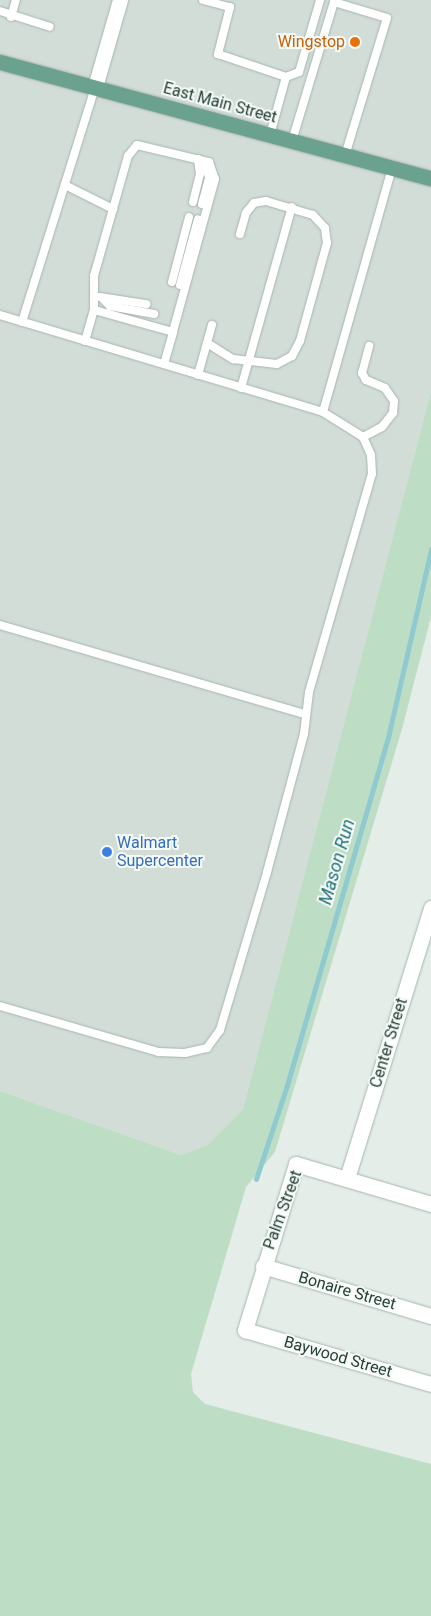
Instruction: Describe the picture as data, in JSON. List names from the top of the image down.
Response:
{
  "streets": {
    "main road": ["East Main Street"],
    "street": [
      "Center Street",
      "Palm Street",
      "Bonaire Street",
      "Baywood Street"
    ]
  },
  "crossings": [
    ["Center Street", "Palm Street"],
    ["Palm Street", "Bonaire Street"],
    ["Palm Street", "Baywood Street"]
  ],
  "water": ["Mason Run"],
  "places": ["Wingstop", "Walmart Supercenter"]
}
